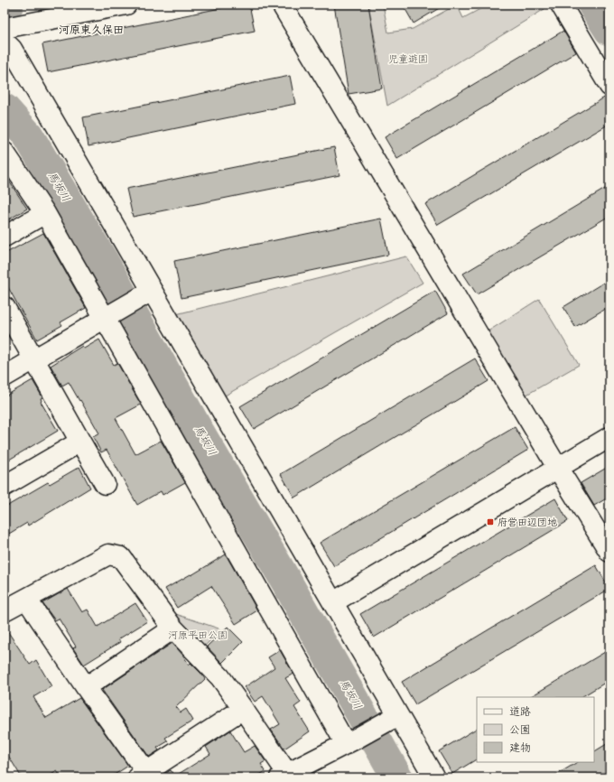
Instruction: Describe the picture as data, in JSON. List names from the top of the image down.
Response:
{
  "districts": ["河原東久保田"],
  "water": ["馬坂川"],
  "parks": ["児童遊園", "河原平田公園"],
  "places": {
    "transit": ["府営田辺団地"]
  },
  "legend": ["道路", "公園", "建物"]
}
